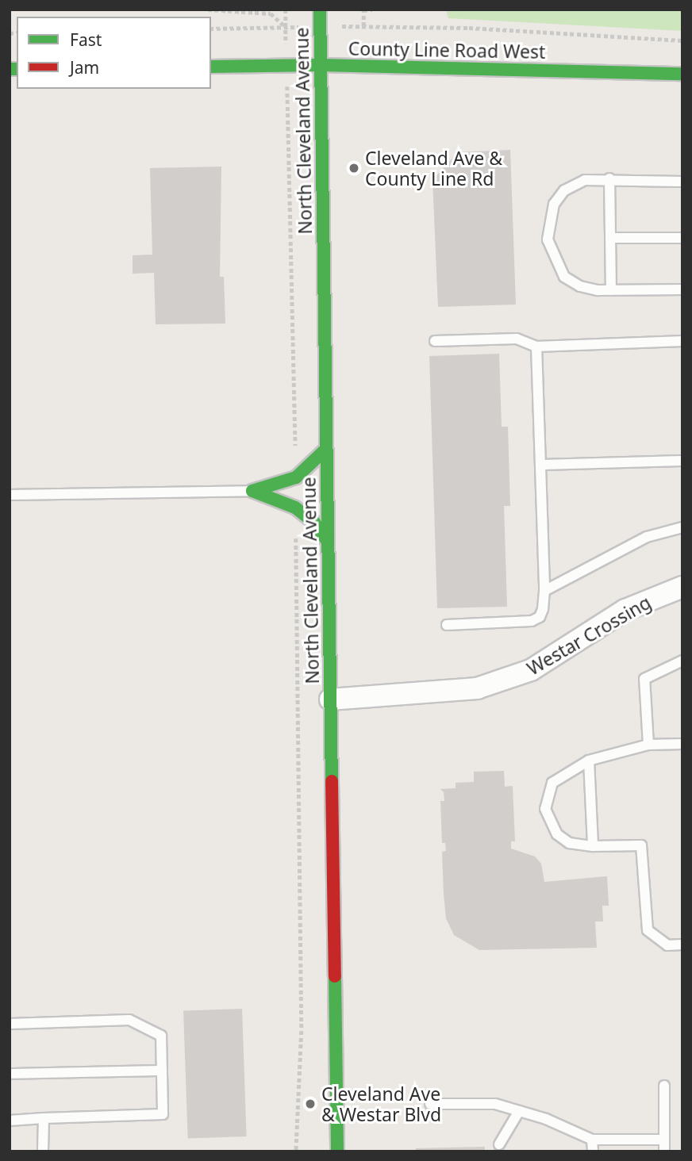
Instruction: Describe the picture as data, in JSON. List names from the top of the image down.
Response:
{
  "streets": {
    "main road": ["County Line Road West", "North Cleveland Avenue"],
    "street": ["Westar Crossing"]
  },
  "crossings": [
    ["County Line Road West", "North Cleveland Avenue"],
    ["North Cleveland Avenue", "Westar Crossing"]
  ],
  "places": ["Cleveland Ave & County Line Rd", "Cleveland Ave & Westar Blvd"],
  "legend": ["Fast", "Jam"]
}
